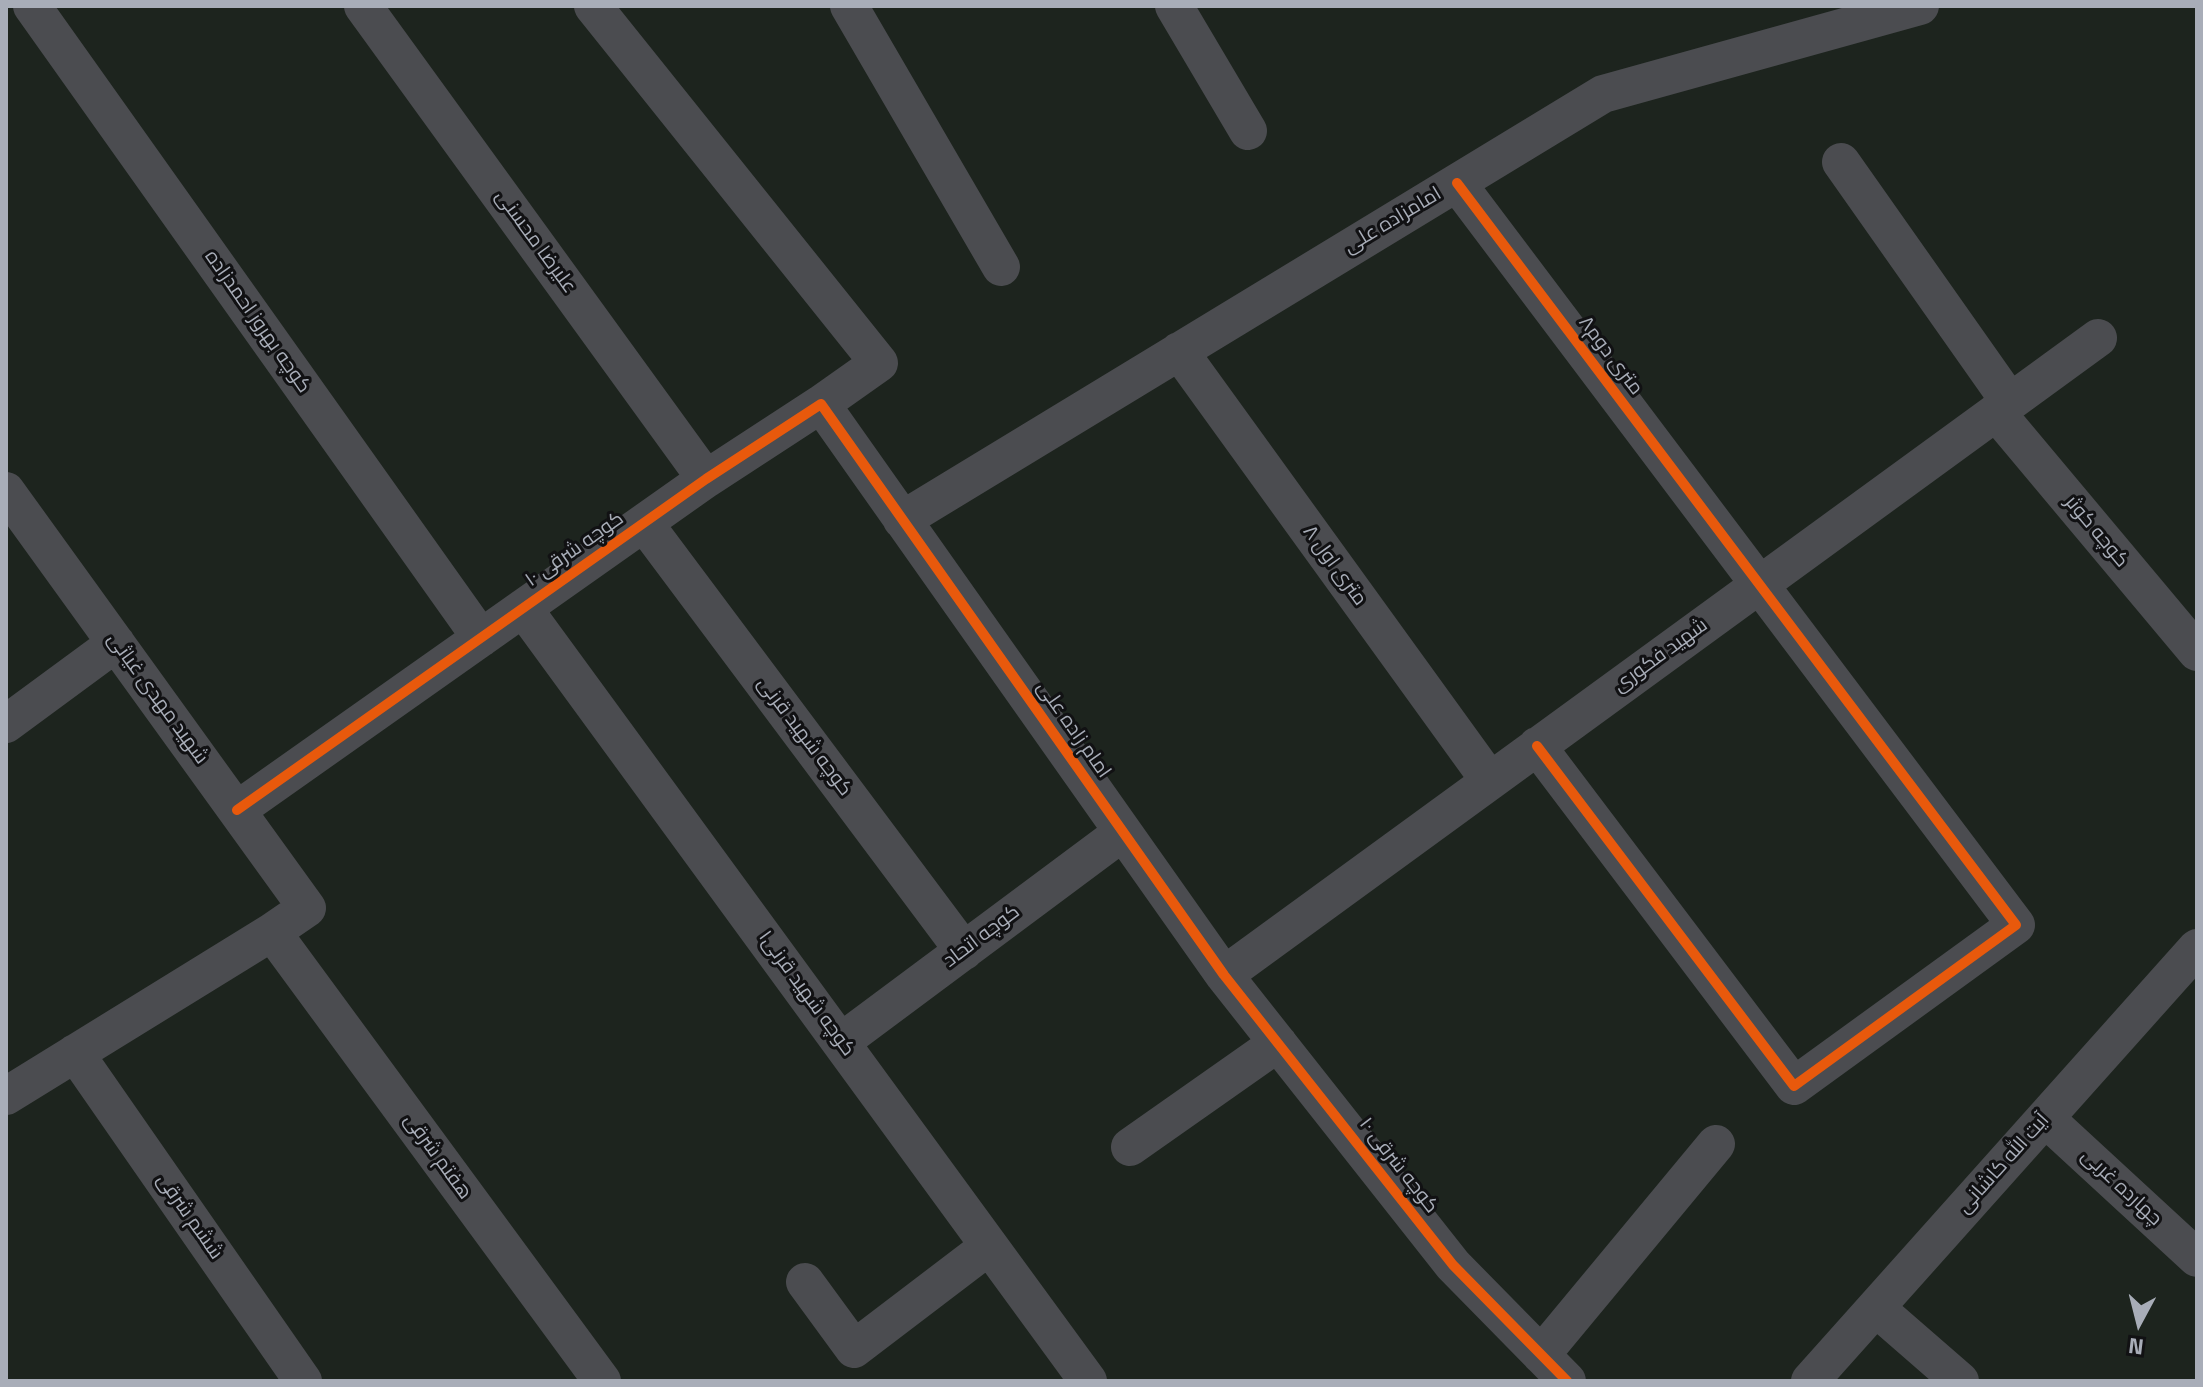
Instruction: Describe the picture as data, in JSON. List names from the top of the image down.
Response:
{
  "streets": {
    "street": [
      "امامزاده علی",
      "علیرضا محسنی",
      "کوچه بهروز احمدزاده",
      "متری دوم۸",
      "کوچه کوثر",
      "کوچه شرقی ۱۰",
      "۸ متری اول",
      "شهید فکوری",
      "شهید مهدی غیاثی",
      "امام زاده علی",
      "کوچه شهید قرنی",
      "کوچه اتحاد",
      "کوچه شهید قرنی۱",
      "هفتم شرقی",
      "آیت الله کاشانی",
      "چهارده غربی",
      "ششم شرقی"
    ]
  },
  "crossings": [
    ["امامزاده علی", "متری دوم۸"],
    ["امامزاده علی", "۸ متری اول"],
    ["امامزاده علی", "امام زاده علی"],
    ["علیرضا محسنی", "کوچه شرقی ۱۰"],
    ["کوچه بهروز احمدزاده", "کوچه شرقی ۱۰"],
    ["متری دوم۸", "شهید فکوری"],
    ["کوچه کوثر", "شهید فکوری"],
    ["کوچه شرقی ۱۰", "شهید فکوری"],
    ["کوچه شرقی ۱۰", "شهید مهدی غیاثی"],
    ["کوچه شرقی ۱۰", "امام زاده علی"],
    ["کوچه شرقی ۱۰", "کوچه شهید قرنی"],
    ["کوچه شرقی ۱۰", "کوچه شهید قرنی۱"],
    ["۸ متری اول", "شهید فکوری"],
    ["شهید فکوری", "امام زاده علی"],
    ["شهید مهدی غیاثی", "هفتم شرقی"],
    ["امام زاده علی", "کوچه اتحاد"],
    ["کوچه شهید قرنی", "کوچه اتحاد"],
    ["کوچه اتحاد", "کوچه شهید قرنی۱"],
    ["آیت الله کاشانی", "چهارده غربی"]
  ],
  "north": "bottom"
}
